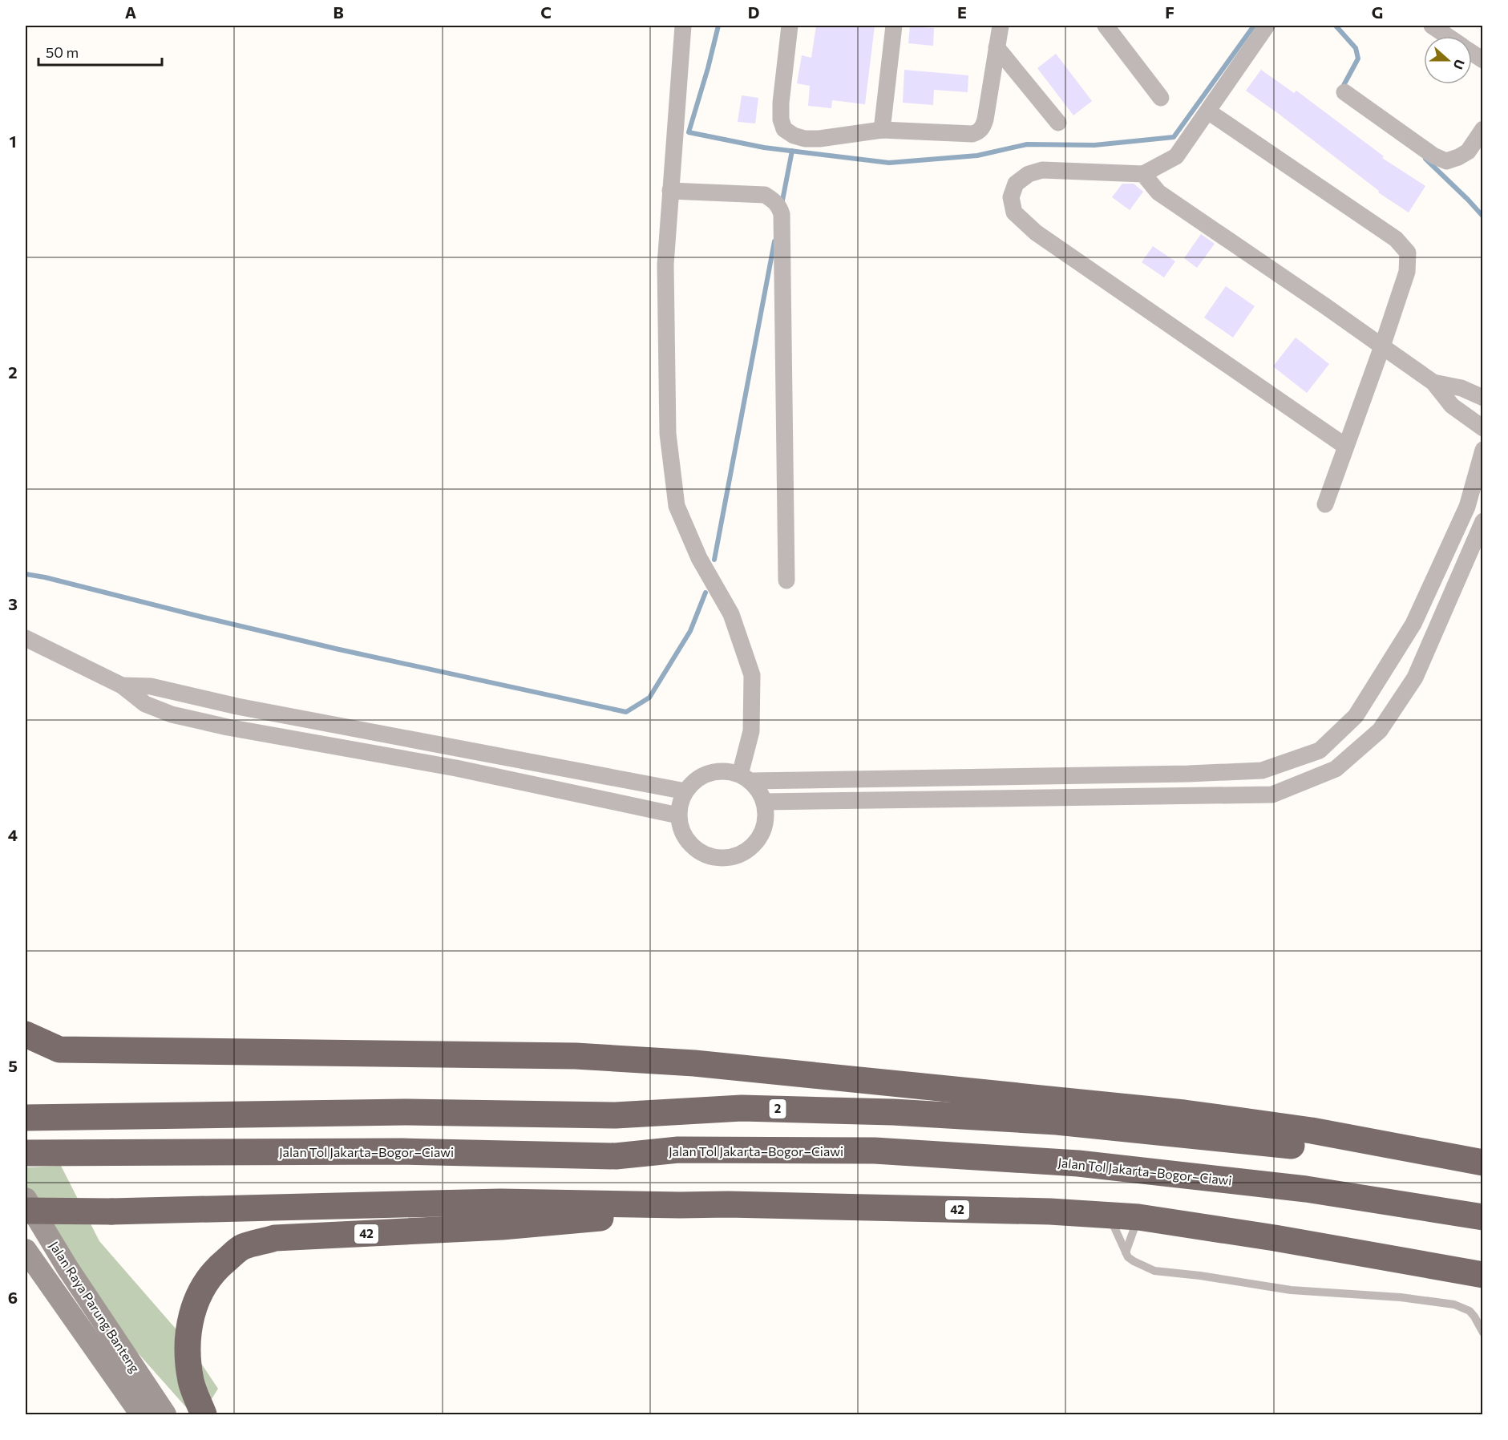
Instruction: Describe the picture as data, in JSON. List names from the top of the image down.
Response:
{
  "streets": {
    "highway": ["2", "Jalan Tol Jakarta–Bogor–Ciawi", "42"],
    "main road": ["Jalan Raya Parung Banteng"]
  },
  "scale_bar": "50 m",
  "north": "right",
  "grid": {
    "columns": [
      "A",
      "B",
      "C",
      "D",
      "E",
      "F",
      "G"
    ],
    "rows": [
      "1",
      "2",
      "3",
      "4",
      "5",
      "6"
    ]
  }
}
